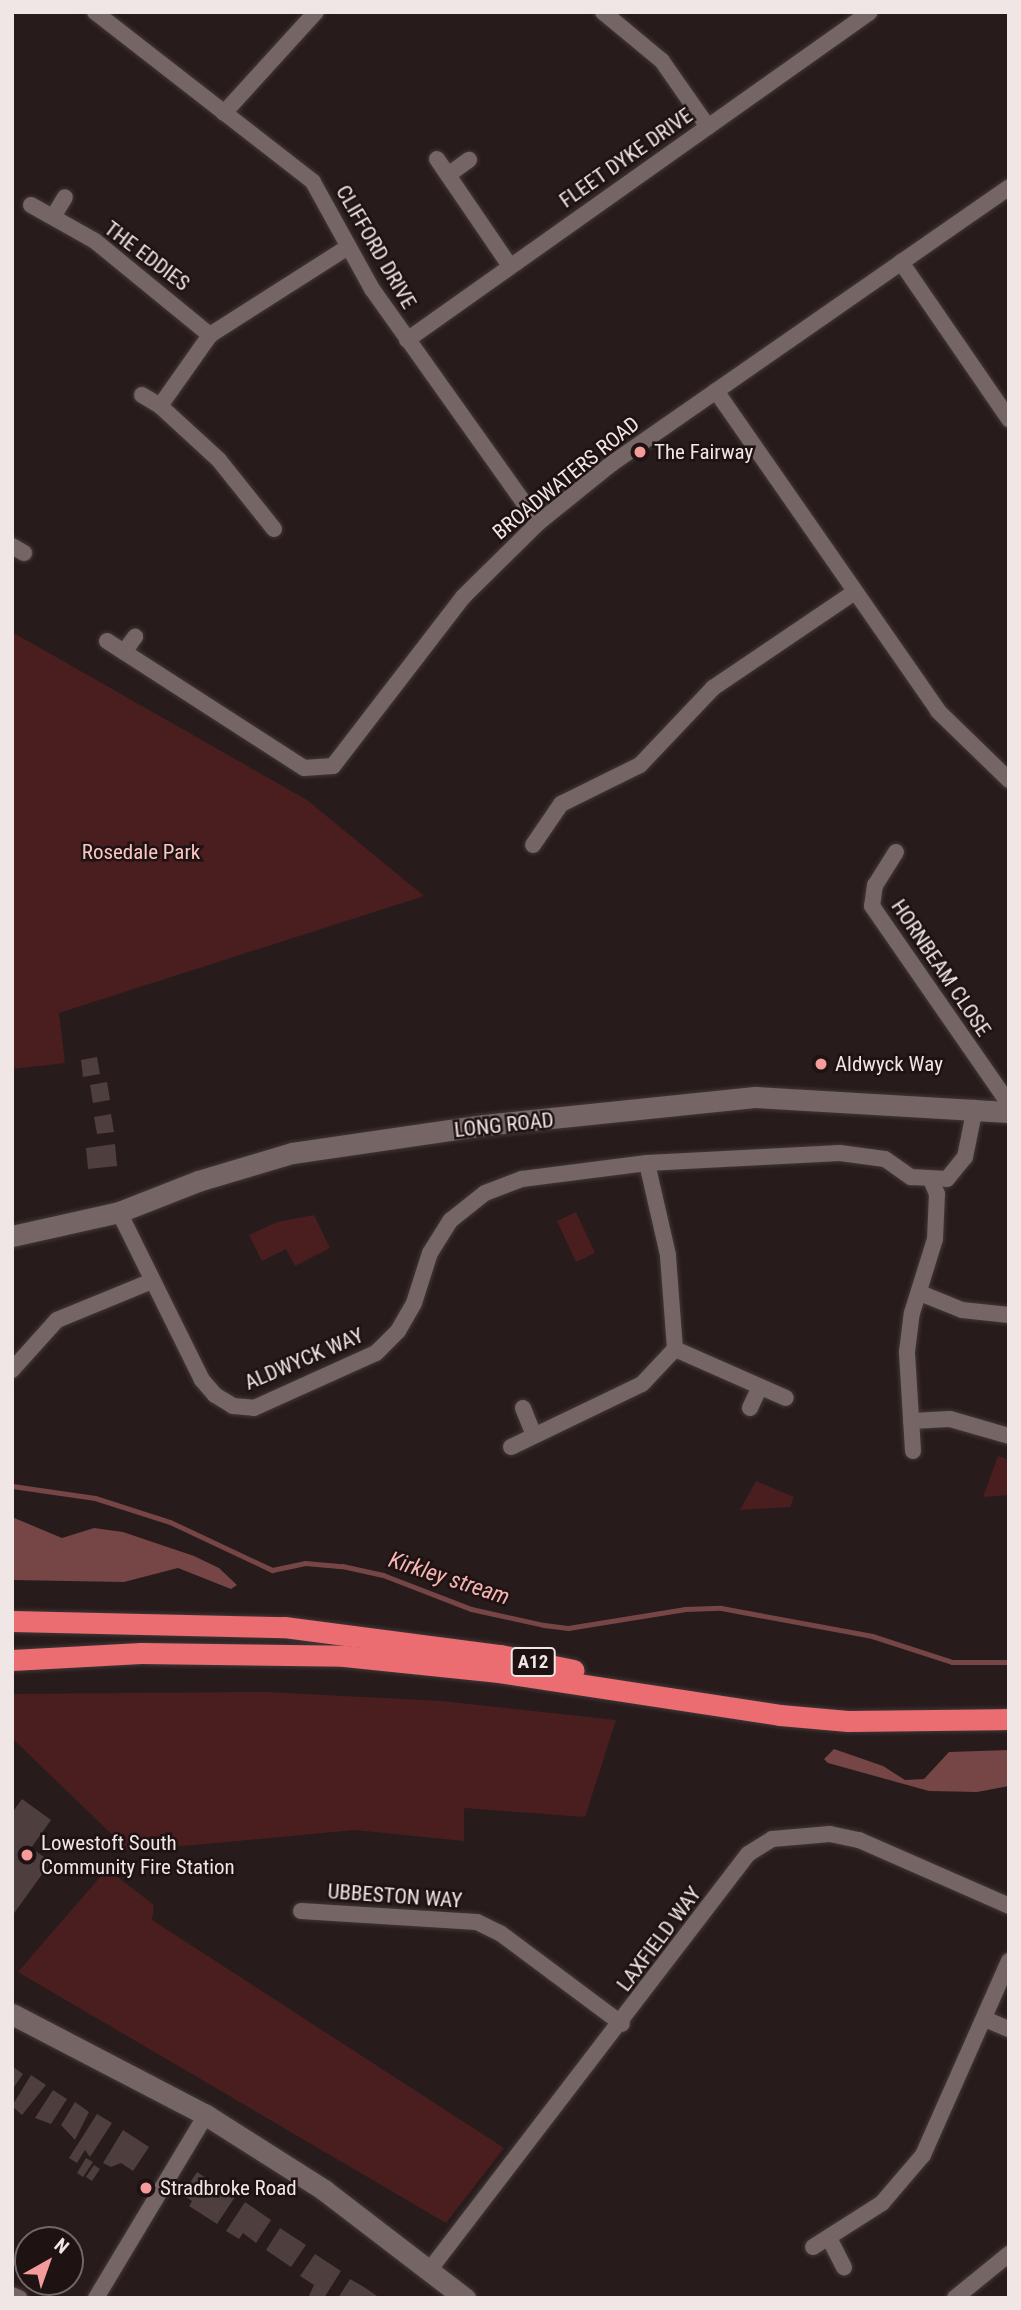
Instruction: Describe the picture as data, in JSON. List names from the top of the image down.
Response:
{
  "streets": {
    "highway": ["A12"],
    "street": [
      "FLEET DYKE DRIVE",
      "CLIFFORD DRIVE",
      "THE EDDIES",
      "BROADWATERS ROAD",
      "HORNBEAM CLOSE",
      "LONG ROAD",
      "ALDWYCK WAY",
      "UBBESTON WAY",
      "LAXFIELD WAY"
    ]
  },
  "crossings": [
    ["FLEET DYKE DRIVE", "CLIFFORD DRIVE"],
    ["CLIFFORD DRIVE", "BROADWATERS ROAD"],
    ["LONG ROAD", "ALDWYCK WAY"],
    ["UBBESTON WAY", "LAXFIELD WAY"]
  ],
  "water": ["Kirkley stream"],
  "parks": ["Rosedale Park"],
  "places": [
    "The Fairway",
    "Aldwyck Way",
    "Lowestoft South Community Fire Station",
    "Stradbroke Road"
  ],
  "north": "top right"
}
